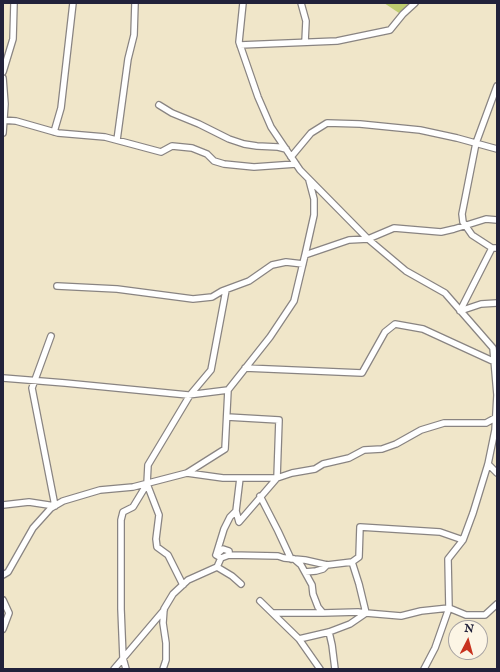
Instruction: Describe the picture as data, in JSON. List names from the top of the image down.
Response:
{
  "north": "top"
}
